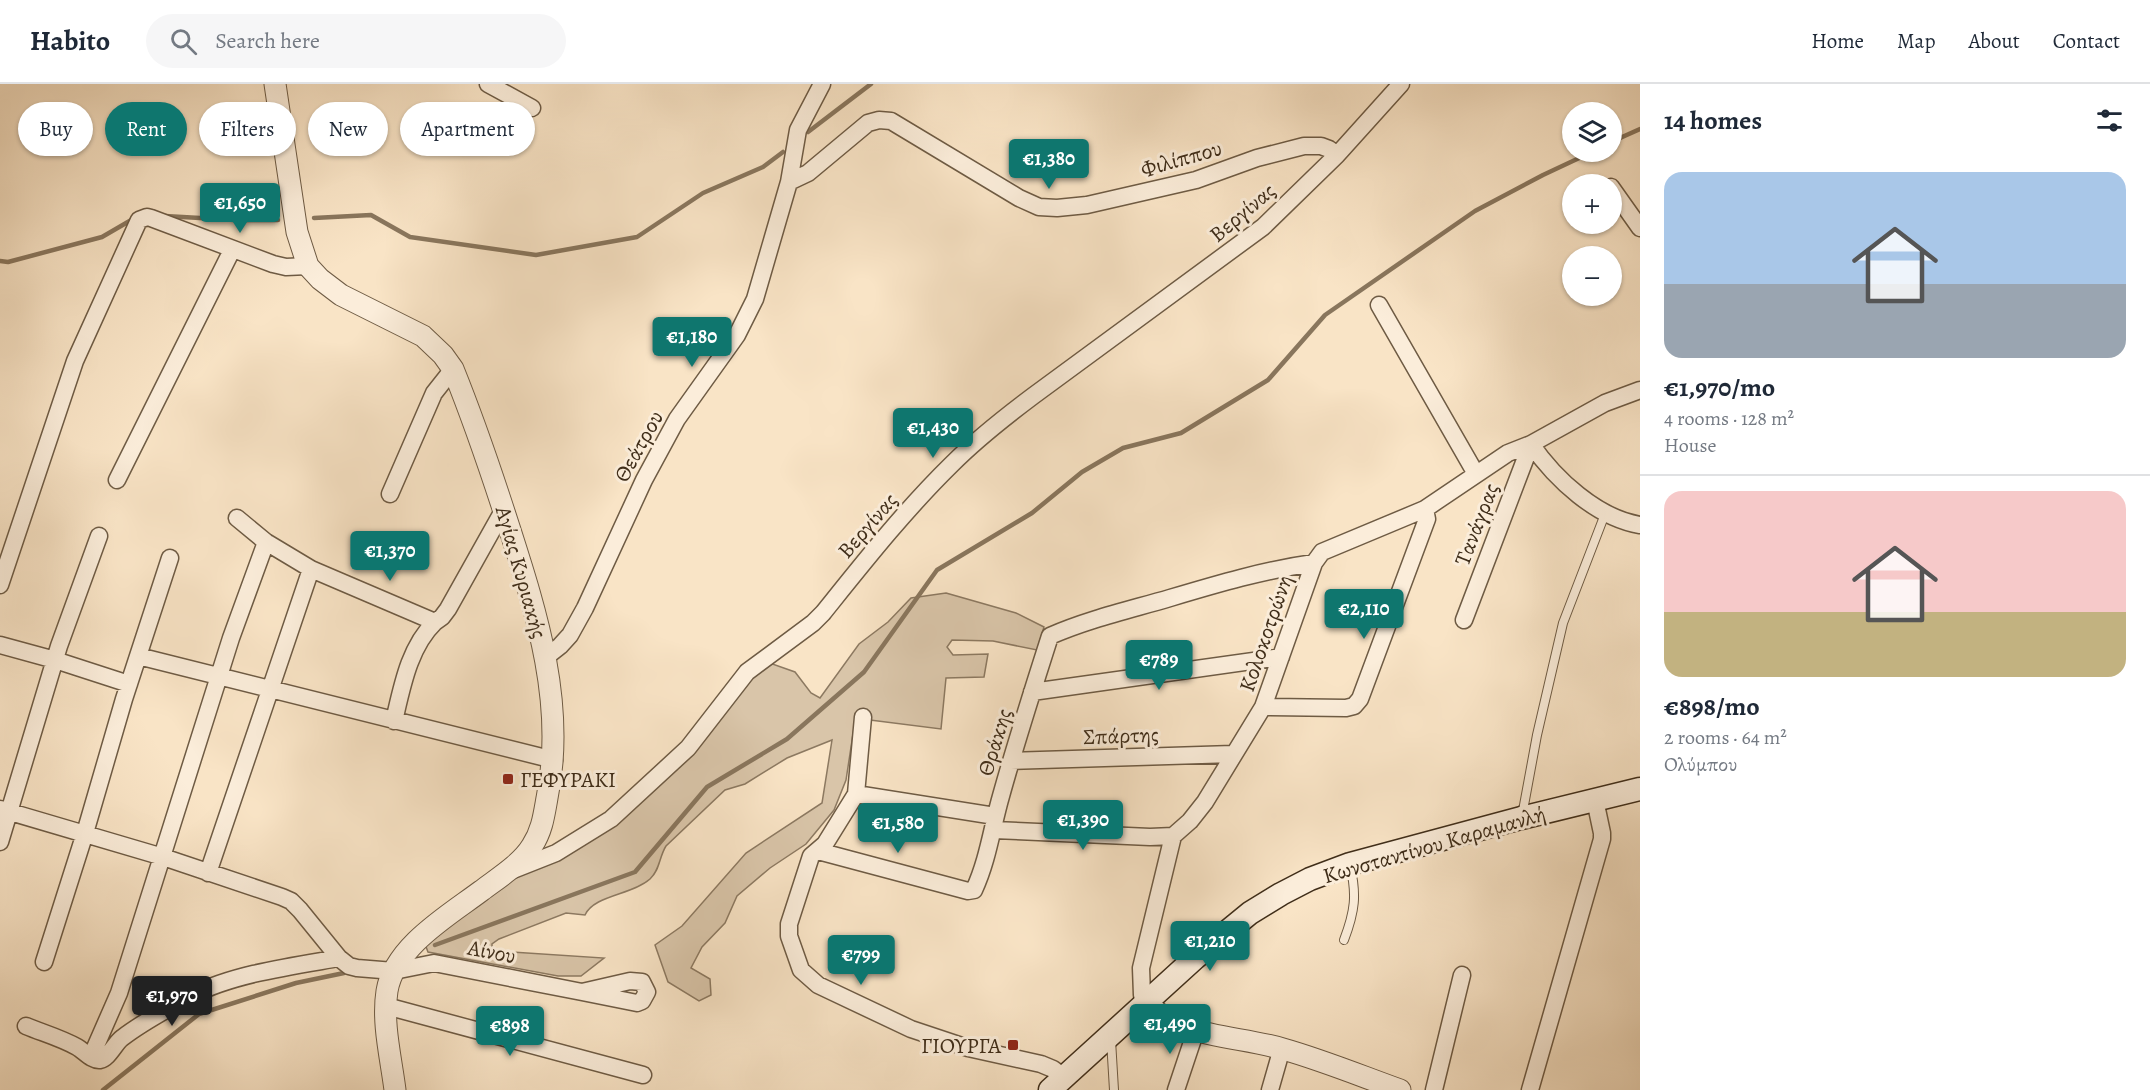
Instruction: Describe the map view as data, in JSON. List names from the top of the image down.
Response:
{
  "streets": {
    "main road": ["Κωνσταντίνου Καραμανλή"],
    "street": [
      "Φιλίππου",
      "Βεργίνας",
      "Θεάτρου",
      "Τανάγρας",
      "Αγίας Κυριακής",
      "Κολοκοτρώνη",
      "Σπάρτης",
      "Θράκης",
      "Αίνου"
    ]
  },
  "crossings": [
    ["Φιλίππου", "Βεργίνας"],
    ["Φιλίππου", "Θεάτρου"],
    ["Βεργίνας", "Αγίας Κυριακής"],
    ["Θεάτρου", "Αγίας Κυριακής"],
    ["Τανάγρας", "Κολοκοτρώνη"],
    ["Αγίας Κυριακής", "Αίνου"],
    ["Κολοκοτρώνη", "Σπάρτης"],
    ["Κολοκοτρώνη", "Θράκης"],
    ["Σπάρτης", "Θράκης"]
  ],
  "places": {
    "transit": ["ΓΕΦΥΡΑΚΙ", "ΓΙΟΥΡΓΑ"]
  },
  "page": {
    "header": "Habito",
    "search": "Search here",
    "nav": [
      "Home",
      "Map",
      "About",
      "Contact"
    ],
    "heading": "14 homes",
    "map_buttons": ["+", "−"],
    "chip": [
      "Buy",
      "Rent",
      "Filters",
      "New",
      "Apartment"
    ],
    "price": [
      "€1,380",
      "€1,650",
      "€1,180",
      "€1,430",
      "€1,370",
      "€2,110",
      "€789",
      "€1,390",
      "€1,580",
      "€1,210",
      "€799",
      "€1,970",
      "€1,490",
      "€898"
    ],
    "list": [
      {
        "name": "€1,970/mo",
        "note": "4 rooms · 128 m² · House"
      },
      {
        "name": "€898/mo",
        "note": "2 rooms · 64 m² · Ολύμπου"
      }
    ]
  }
}
